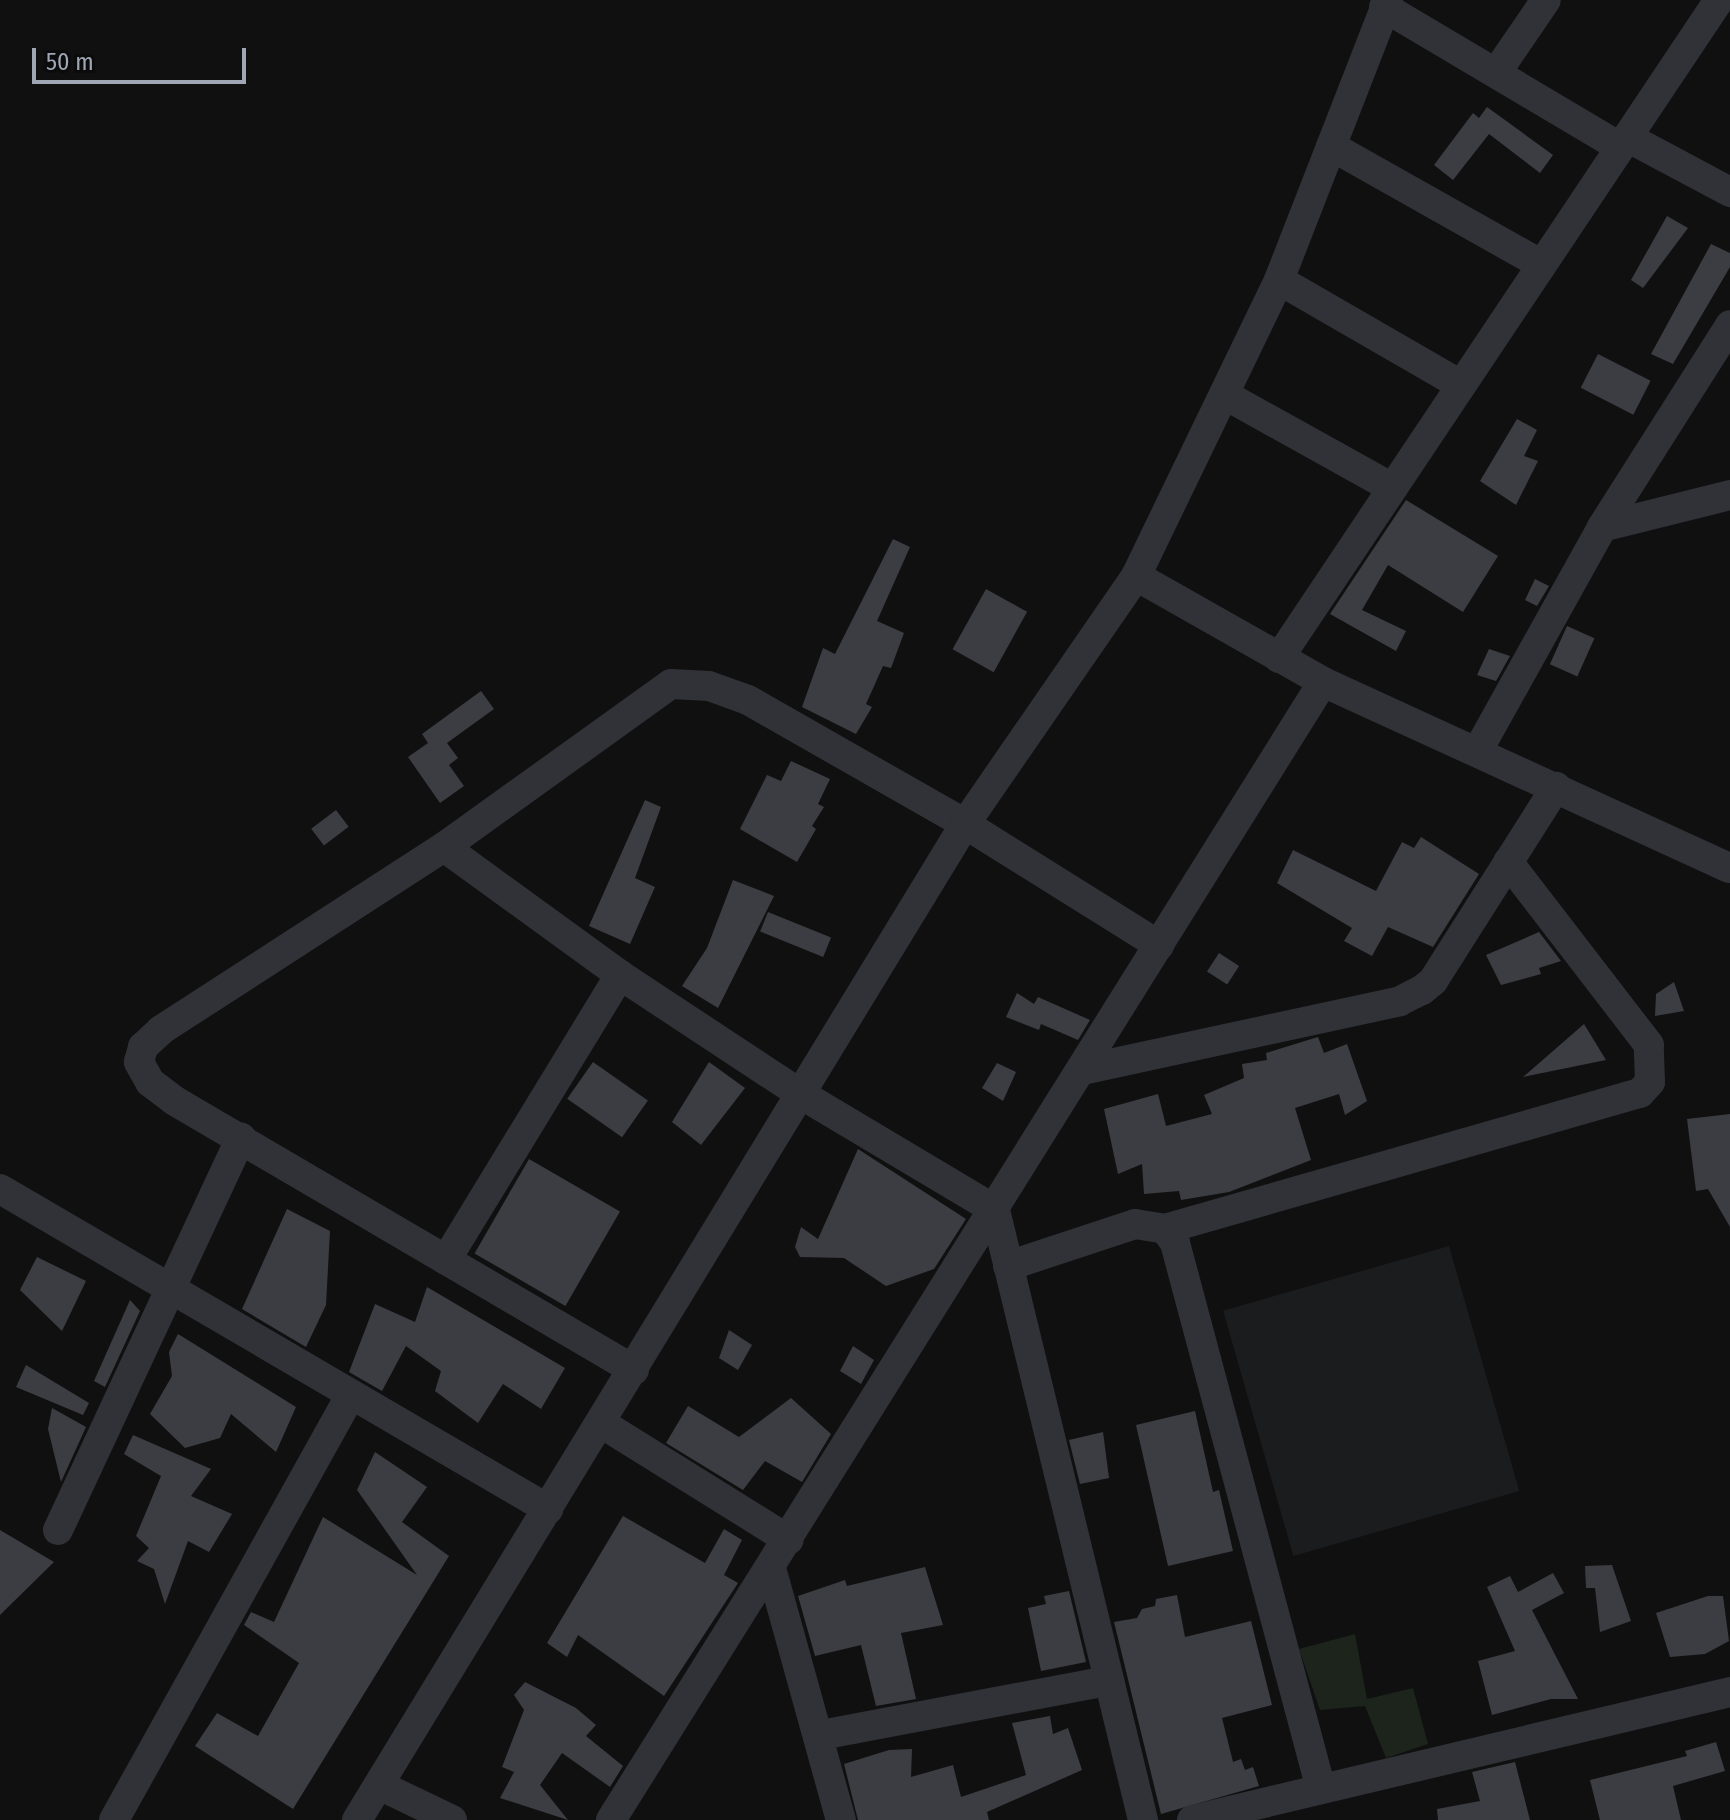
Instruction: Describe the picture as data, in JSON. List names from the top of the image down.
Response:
{
  "scale_bar": "50 m"
}
